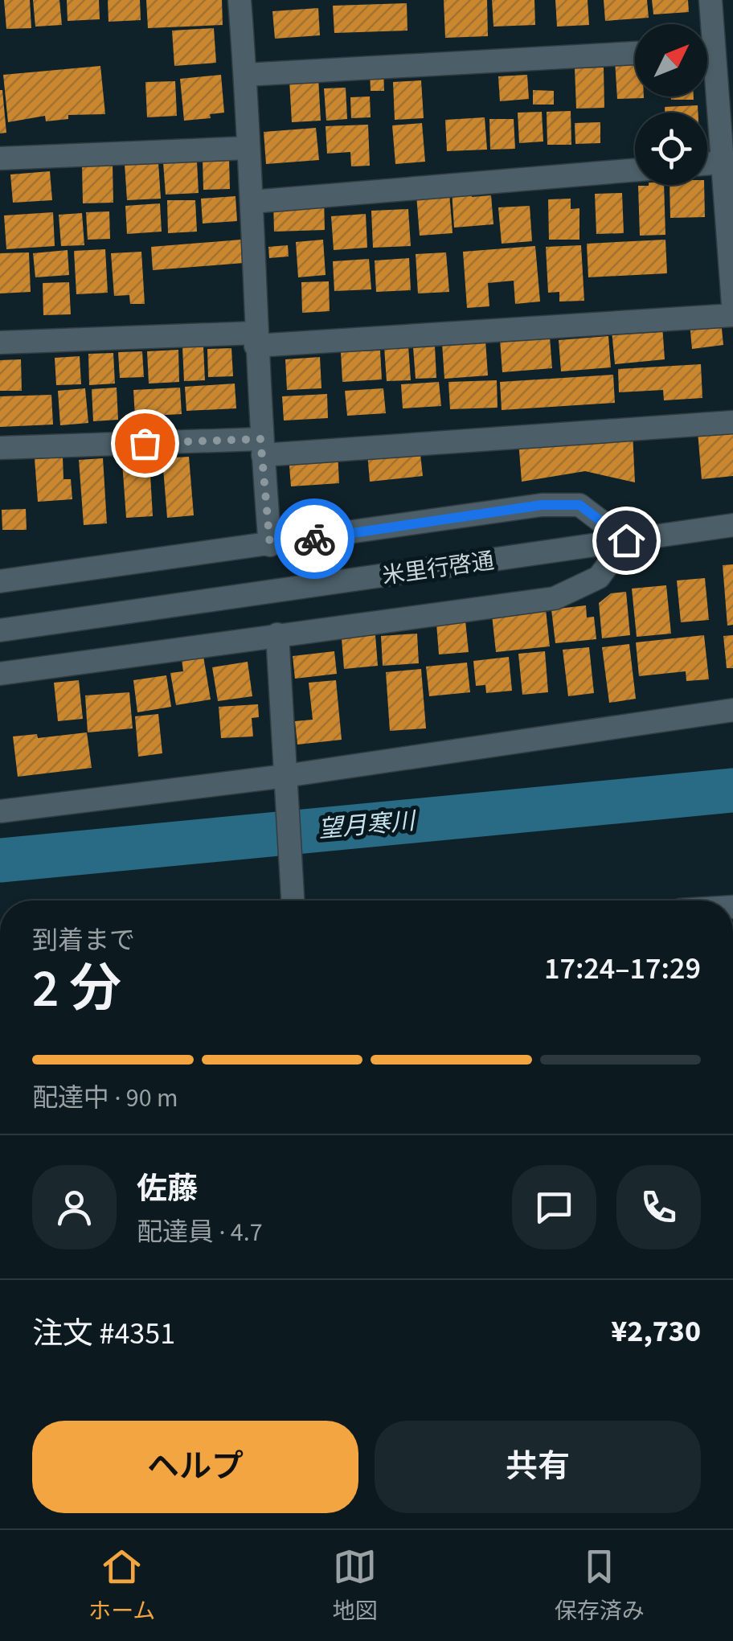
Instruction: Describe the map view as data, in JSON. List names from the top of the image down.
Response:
{
  "streets": {
    "street": ["米里行啓通"]
  },
  "water": ["望月寒川"],
  "north": "top right",
  "page": {
    "heading": ["2 分", "到着まで", "17:24–17:29"],
    "panel": [
      "佐藤",
      "配達員 · 4.7",
      "注文 #4351",
      "¥2,730"
    ],
    "bar": "配達中 · 90 m",
    "buttons": ["ヘルプ", "共有"],
    "tabs": ["ホーム", "地図", "保存済み"]
  }
}
